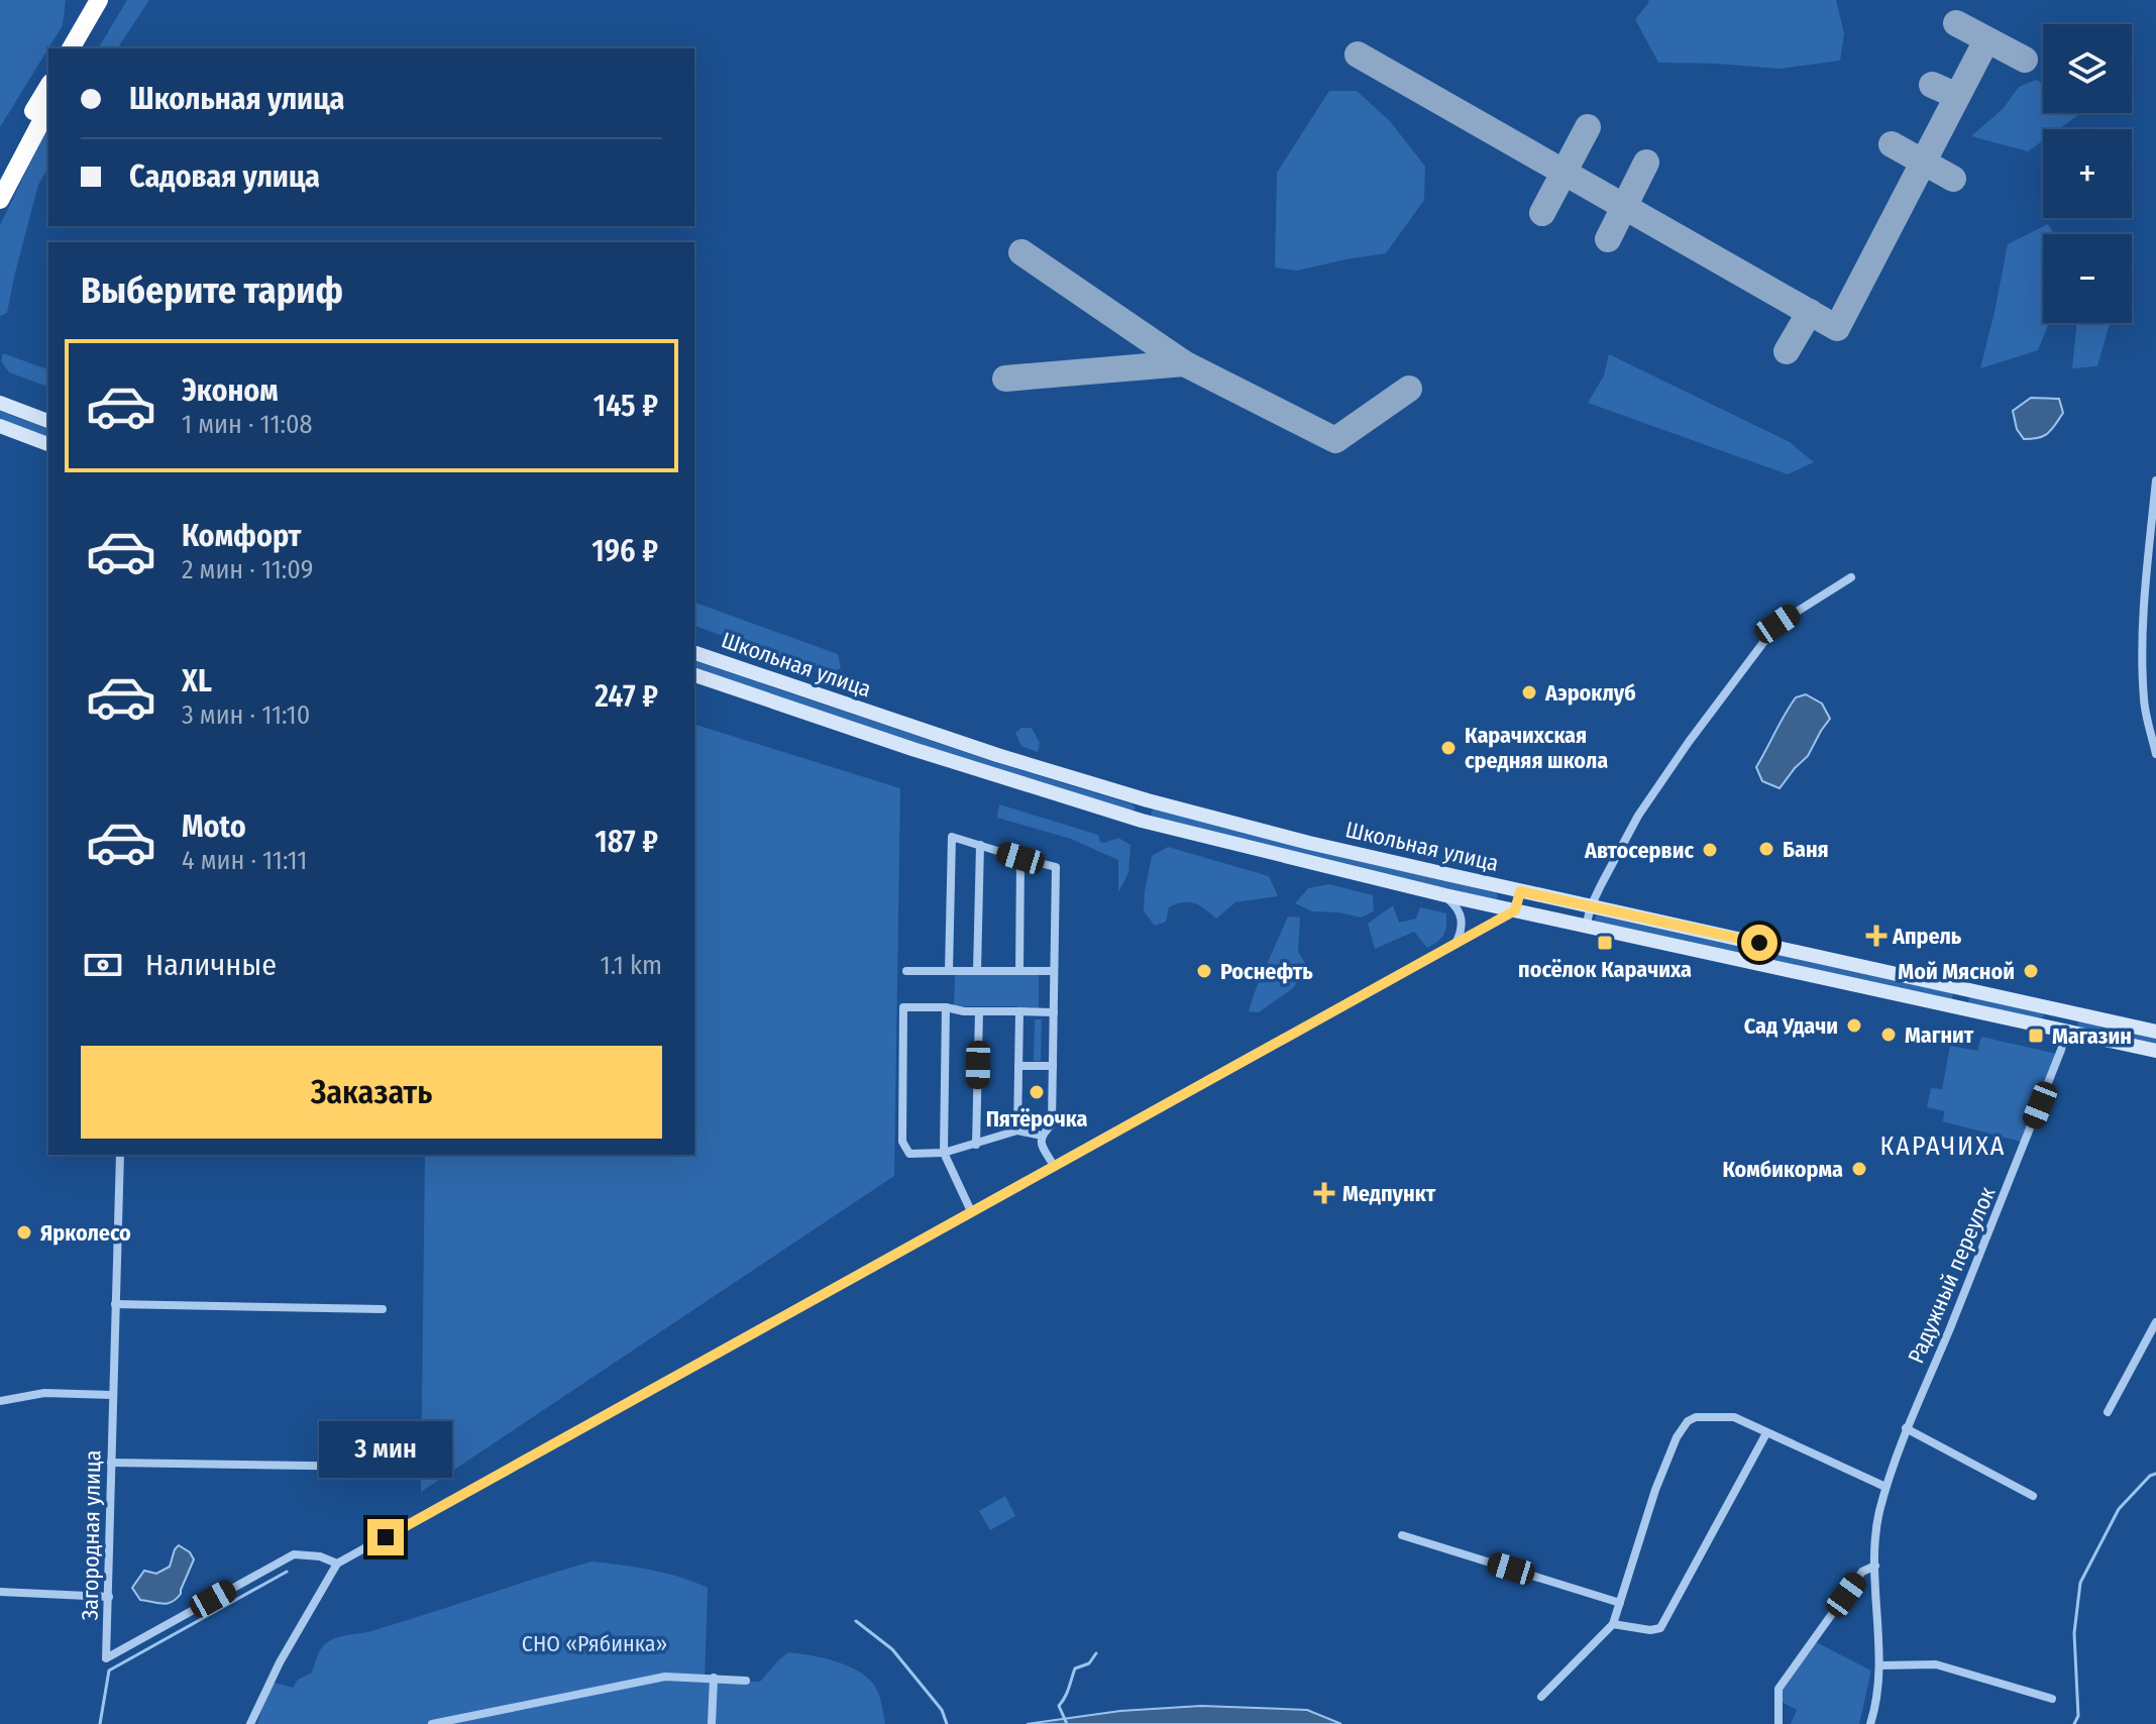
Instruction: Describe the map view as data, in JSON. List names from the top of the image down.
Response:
{
  "streets": {
    "main road": ["Школьная улица"],
    "street": ["Радужный переулок", "Загородная улица"]
  },
  "crossings": [
    ["Школьная улица", "Радужный переулок"]
  ],
  "districts": ["КАРАЧИХА"],
  "parks": ["СНО «Рябинка»"],
  "places": {
    "other": [
      "Аэроклуб",
      "Карачихская средняя школа",
      "Баня",
      "Автосервис",
      "Роснефть",
      "Мой Мясной",
      "Сад Удачи",
      "Магнит",
      "Пятёрочка",
      "Комбикорма",
      "Ярколесо"
    ],
    "health": ["Апрель", "Медпункт"],
    "transit": ["посёлок Карачиха", "Магазин"]
  },
  "page": {
    "map_buttons": ["+", "−"],
    "banner": ["Школьная улица", "Садовая улица"],
    "heading": "Выберите тариф",
    "list": [
      {
        "name": "Эконом",
        "note": "1 мин · 11:08",
        "value": "145 ₽"
      },
      {
        "name": "Комфорт",
        "note": "2 мин · 11:09",
        "value": "196 ₽"
      },
      {
        "name": "XL",
        "note": "3 мин · 11:10",
        "value": "247 ₽"
      },
      {
        "name": "Moto",
        "note": "4 мин · 11:11",
        "value": "187 ₽"
      }
    ],
    "pay": ["Наличные", "1.1 km"],
    "buttons": "Заказать",
    "bubble": "3 мин"
  }
}
